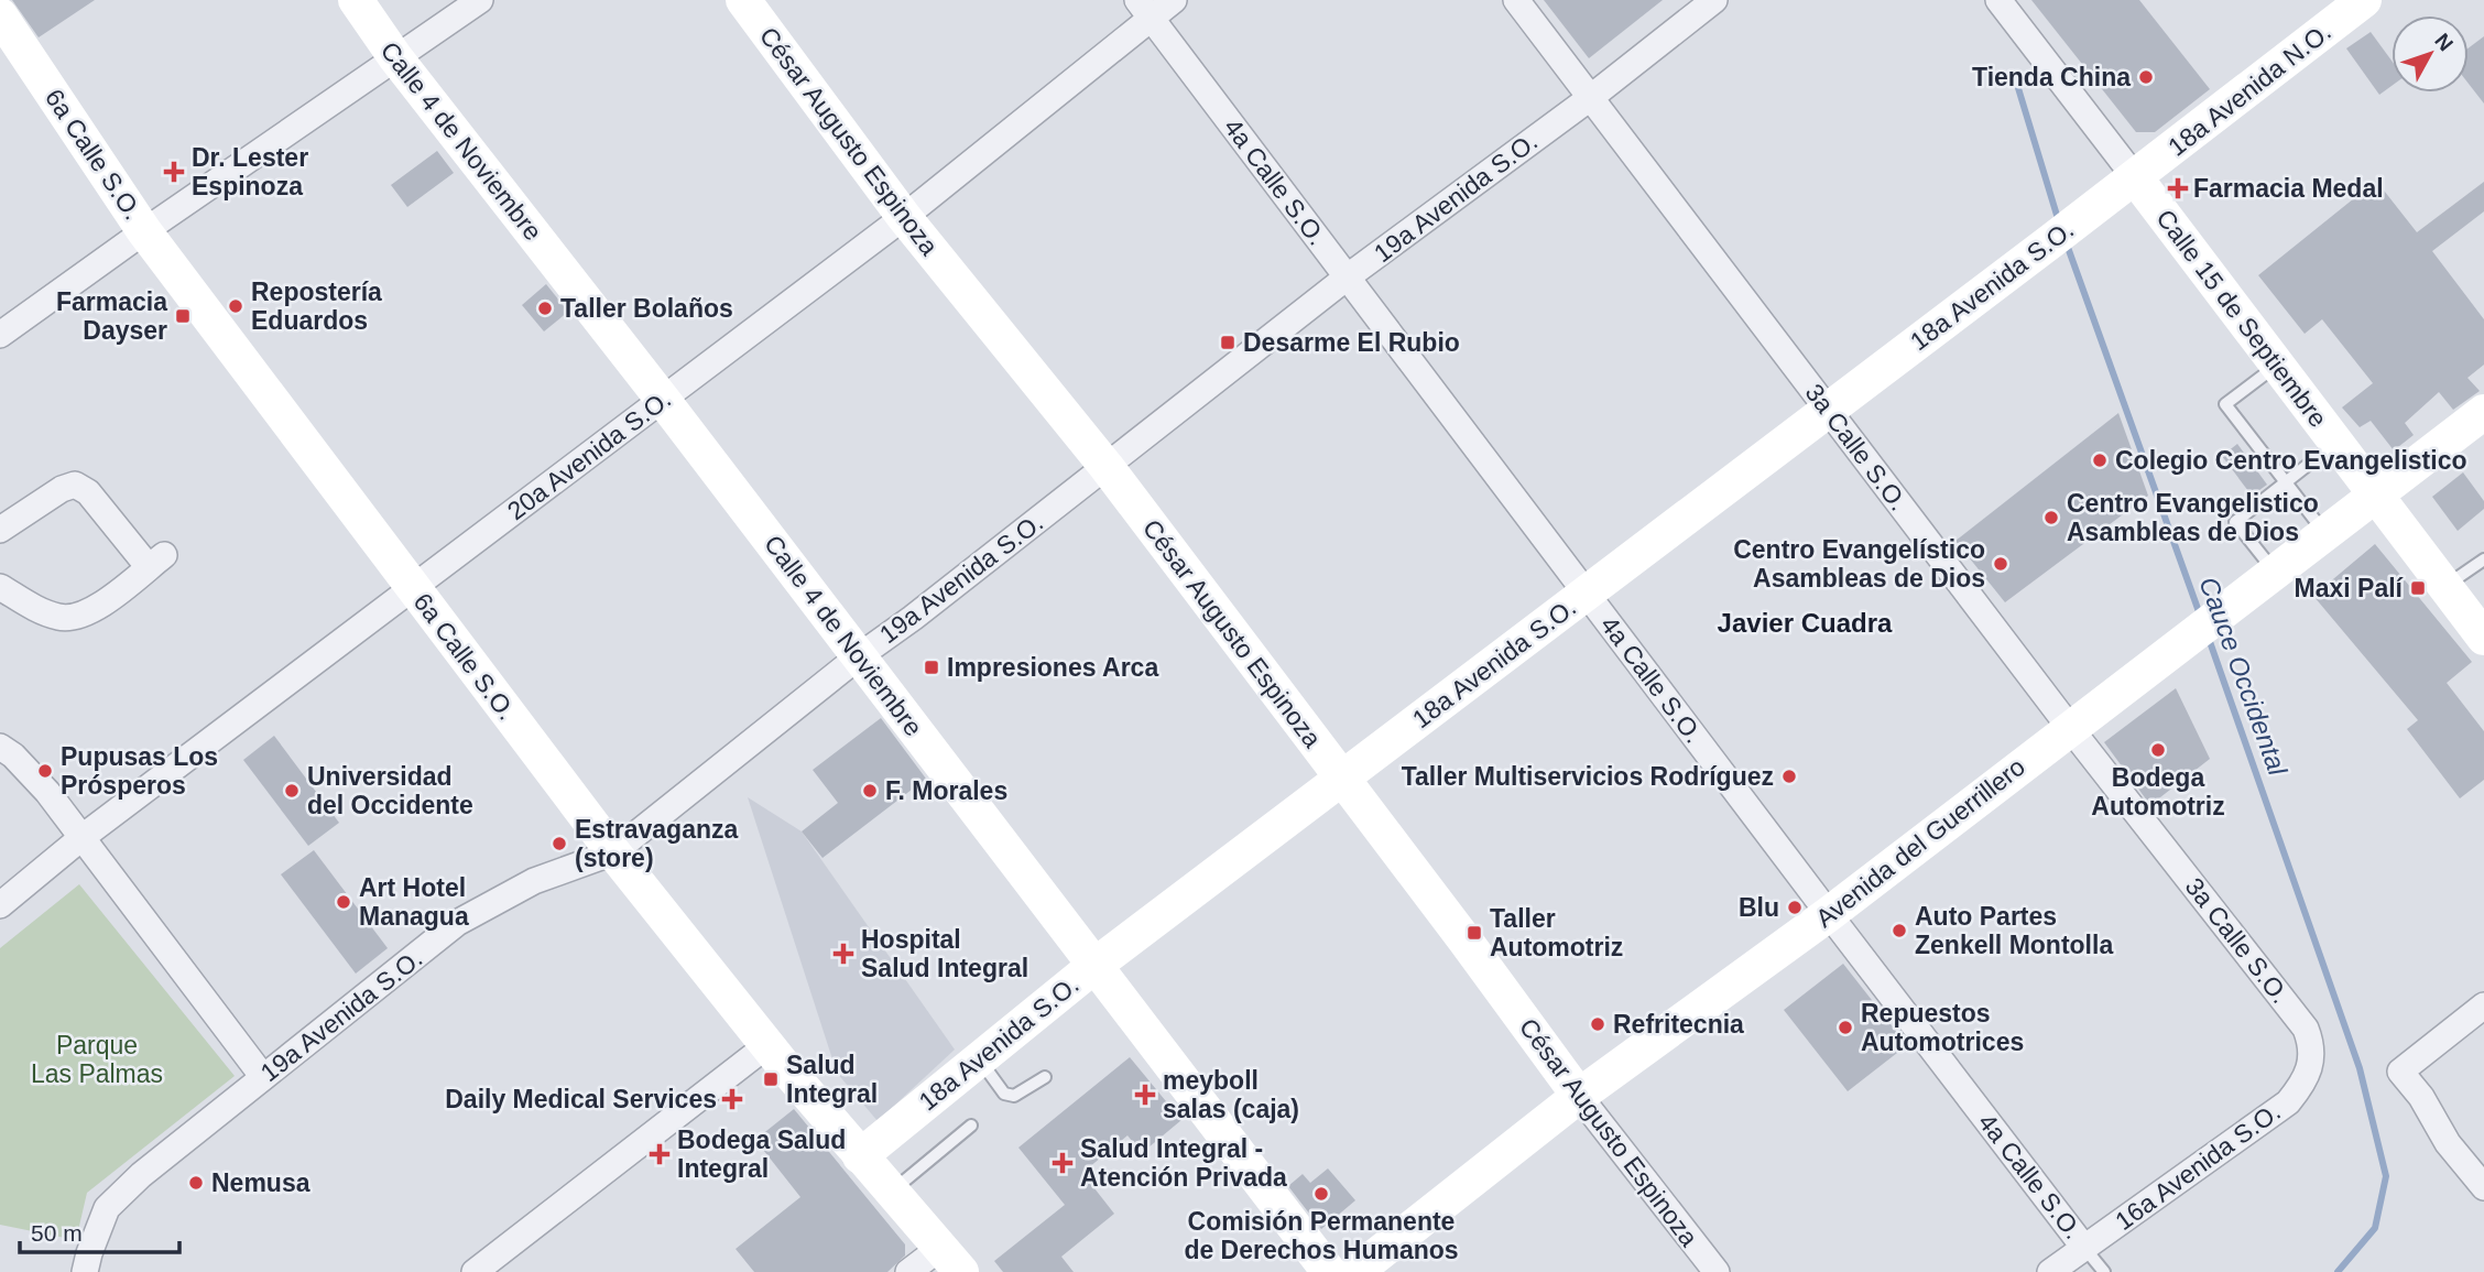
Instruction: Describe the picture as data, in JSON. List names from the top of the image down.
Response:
{
  "streets": {
    "street": [
      "18a Avenida N.O.",
      "Calle 4 de Noviembre",
      "César Augusto Espinoza",
      "6a Calle S.O.",
      "4a Calle S.O.",
      "19a Avenida S.O.",
      "18a Avenida S.O.",
      "Calle 15 de Septiembre",
      "3a Calle S.O.",
      "20a Avenida S.O.",
      "Avenida del Guerrillero",
      "16a Avenida S.O."
    ]
  },
  "crossings": [
    ["18a Avenida N.O.", "18a Avenida S.O."],
    ["18a Avenida N.O.", "Calle 15 de Septiembre"],
    ["Calle 4 de Noviembre", "19a Avenida S.O."],
    ["Calle 4 de Noviembre", "18a Avenida S.O."],
    ["Calle 4 de Noviembre", "20a Avenida S.O."],
    ["César Augusto Espinoza", "19a Avenida S.O."],
    ["César Augusto Espinoza", "18a Avenida S.O."],
    ["César Augusto Espinoza", "20a Avenida S.O."],
    ["César Augusto Espinoza", "Avenida del Guerrillero"],
    ["6a Calle S.O.", "19a Avenida S.O."],
    ["6a Calle S.O.", "18a Avenida S.O."],
    ["6a Calle S.O.", "20a Avenida S.O."],
    ["4a Calle S.O.", "19a Avenida S.O."],
    ["4a Calle S.O.", "18a Avenida S.O."],
    ["4a Calle S.O.", "20a Avenida S.O."],
    ["4a Calle S.O.", "Avenida del Guerrillero"],
    ["4a Calle S.O.", "16a Avenida S.O."],
    ["19a Avenida S.O.", "3a Calle S.O."],
    ["18a Avenida S.O.", "Calle 15 de Septiembre"],
    ["18a Avenida S.O.", "3a Calle S.O."],
    ["Calle 15 de Septiembre", "Avenida del Guerrillero"],
    ["3a Calle S.O.", "Avenida del Guerrillero"],
    ["3a Calle S.O.", "16a Avenida S.O."]
  ],
  "districts": ["Javier Cuadra"],
  "water": ["Cauce Occidental"],
  "parks": ["Parque Las Palmas"],
  "places": {
    "other": [
      "Tienda China",
      "Repostería Eduardos",
      "Taller Bolaños",
      "Colegio Centro Evangelistico",
      "Centro Evangelistico Asambleas de Dios",
      "Centro Evangelístico Asambleas de Dios",
      "Bodega Automotriz",
      "Pupusas Los Prósperos",
      "Taller Multiservicios Rodríguez",
      "Universidad del Occidente",
      "F. Morales",
      "Estravaganza (store)",
      "Art Hotel Managua",
      "Blu",
      "Auto Partes Zenkell Montolla",
      "Refritecnia",
      "Repuestos Automotrices",
      "Nemusa",
      "Comisión Permanente de Derechos Humanos"
    ],
    "health": [
      "Dr. Lester Espinoza",
      "Farmacia Medal",
      "Hospital Salud Integral",
      "meyboll salas (caja)",
      "Daily Medical Services",
      "Bodega Salud Integral",
      "Salud Integral - Atención Privada"
    ],
    "transit": [
      "Farmacia Dayser",
      "Desarme El Rubio",
      "Maxi Palí",
      "Impresiones Arca",
      "Taller Automotriz",
      "Salud Integral"
    ]
  },
  "scale_bar": "50 m",
  "north": "top right"
}
